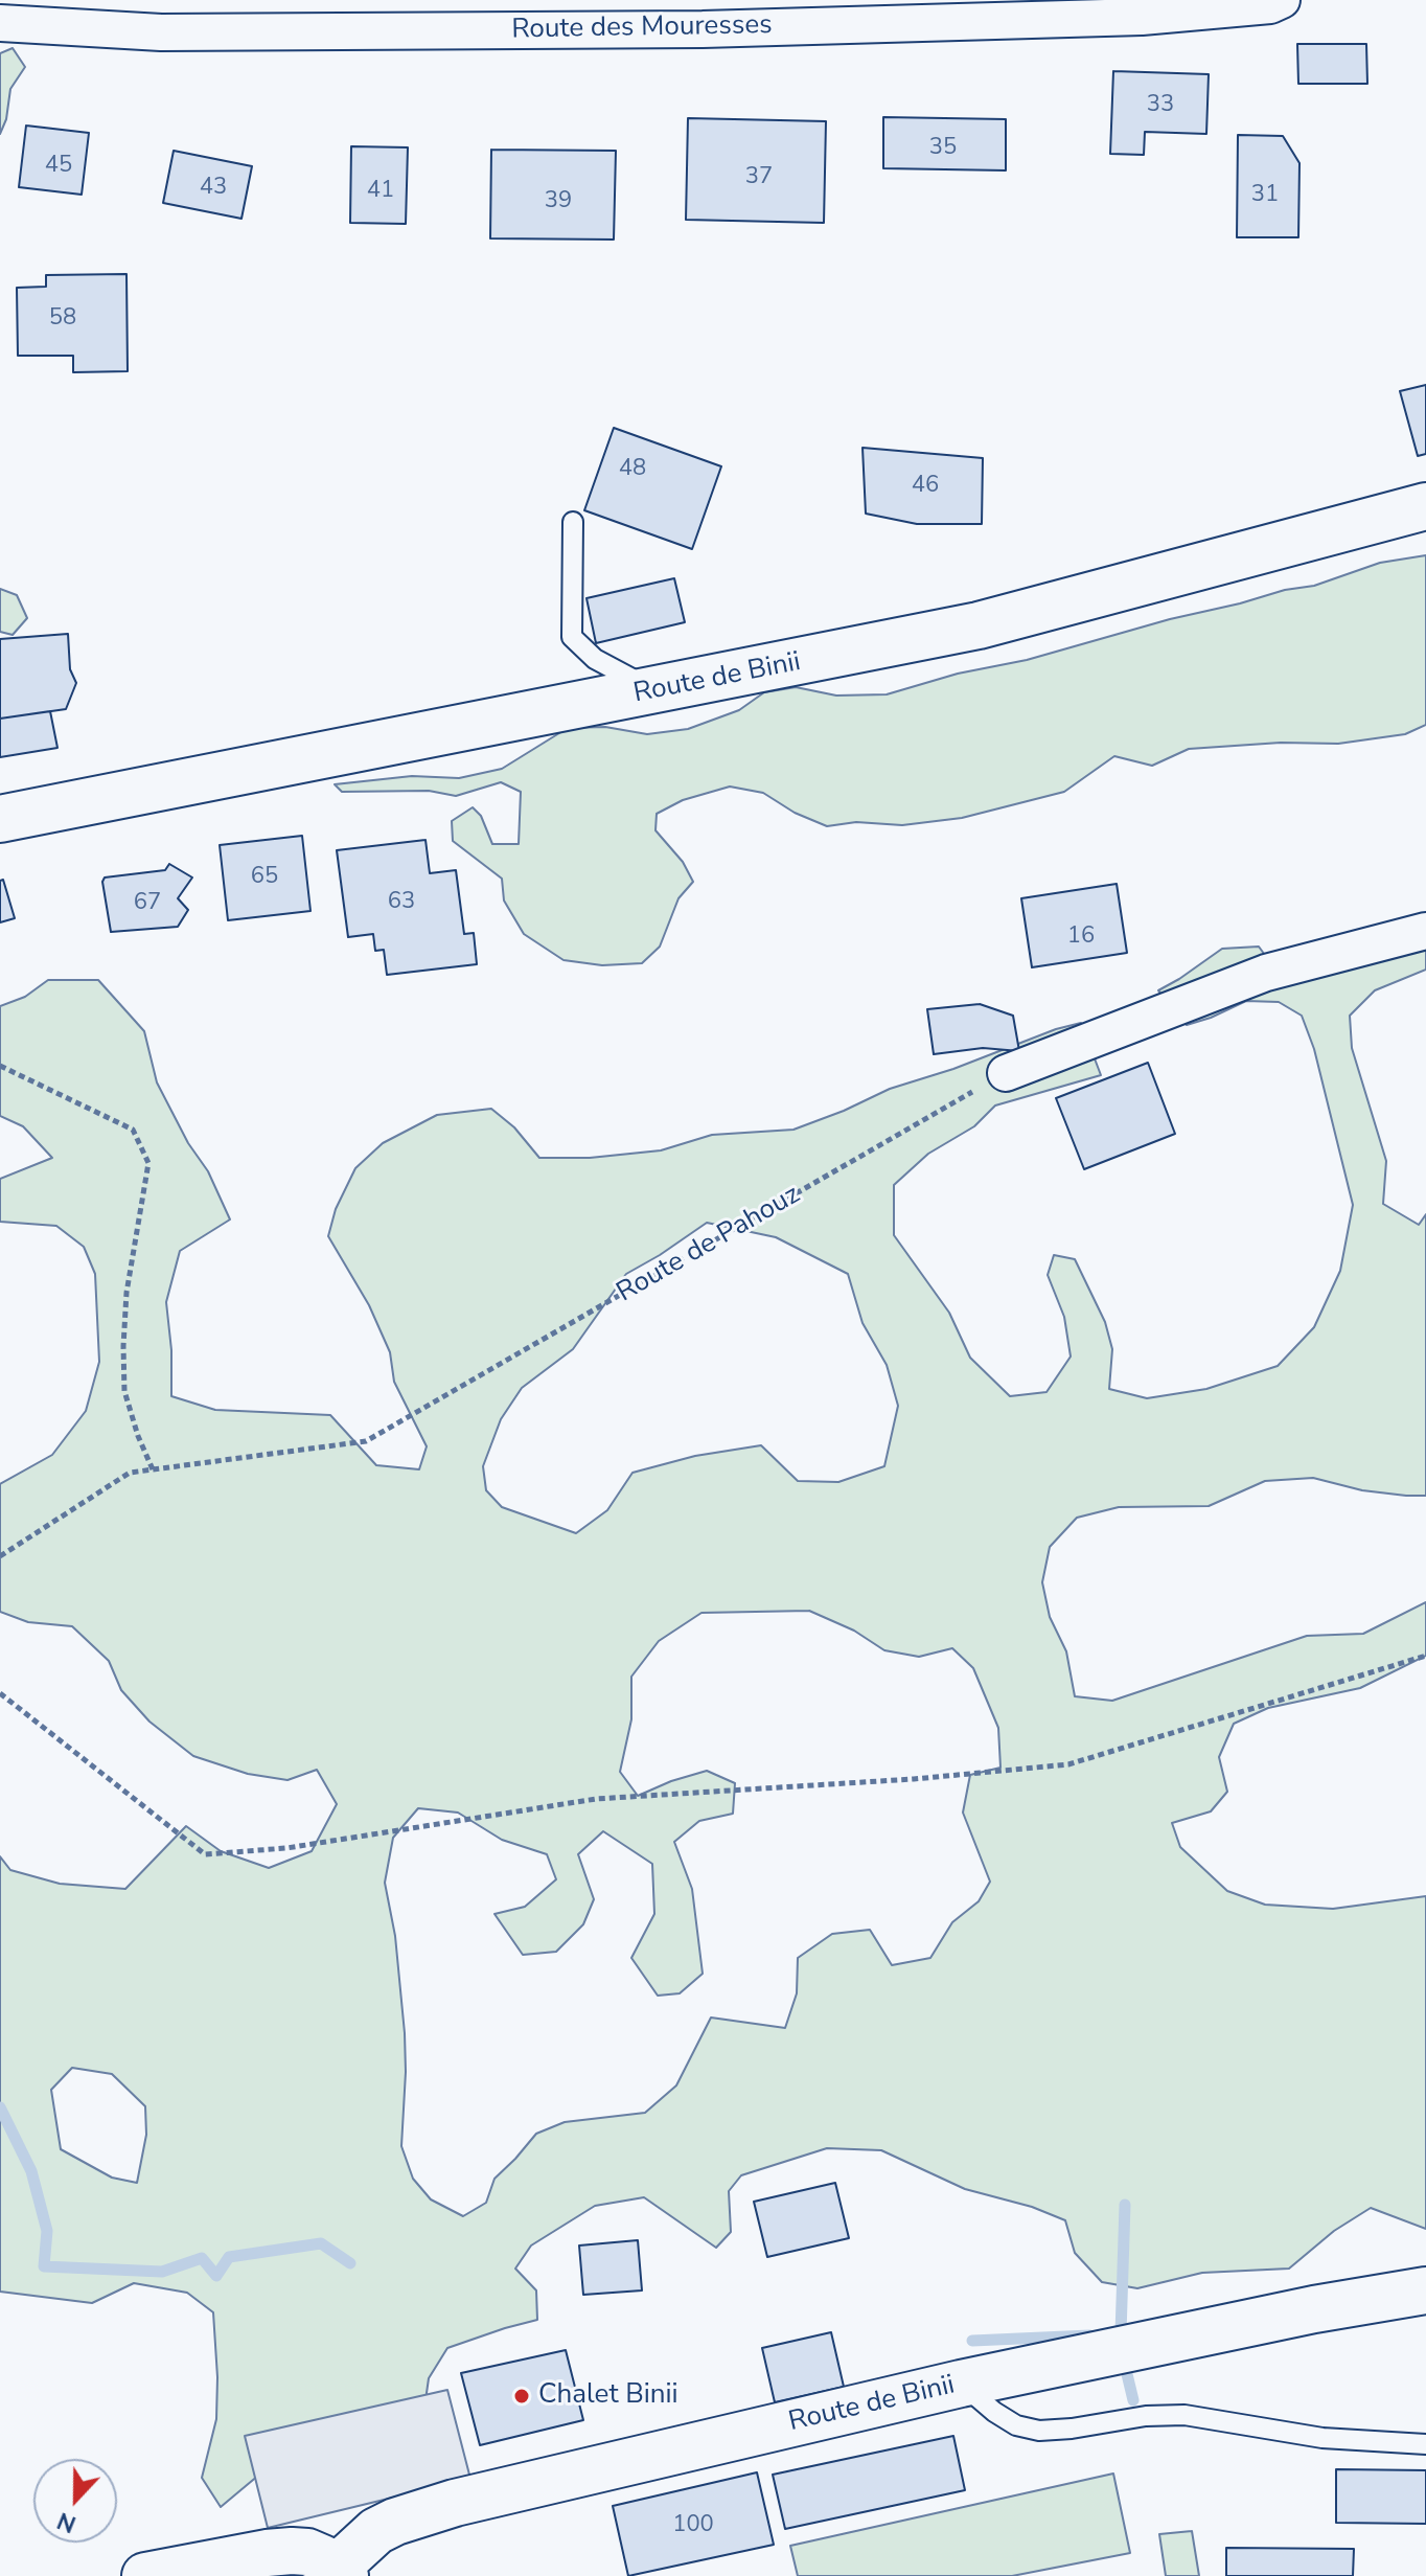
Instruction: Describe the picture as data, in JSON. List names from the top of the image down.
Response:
{
  "streets": {
    "street": ["Route des Mouresses", "Route de Binii"],
    "path": ["Route de Pahouz"]
  },
  "places": ["Chalet Binii"],
  "house_numbers": [
    "33",
    "35",
    "45",
    "37",
    "43",
    "41",
    "31",
    "39",
    "58",
    "48",
    "46",
    "65",
    "63",
    "67",
    "16",
    "100"
  ],
  "north": "bottom"
}
